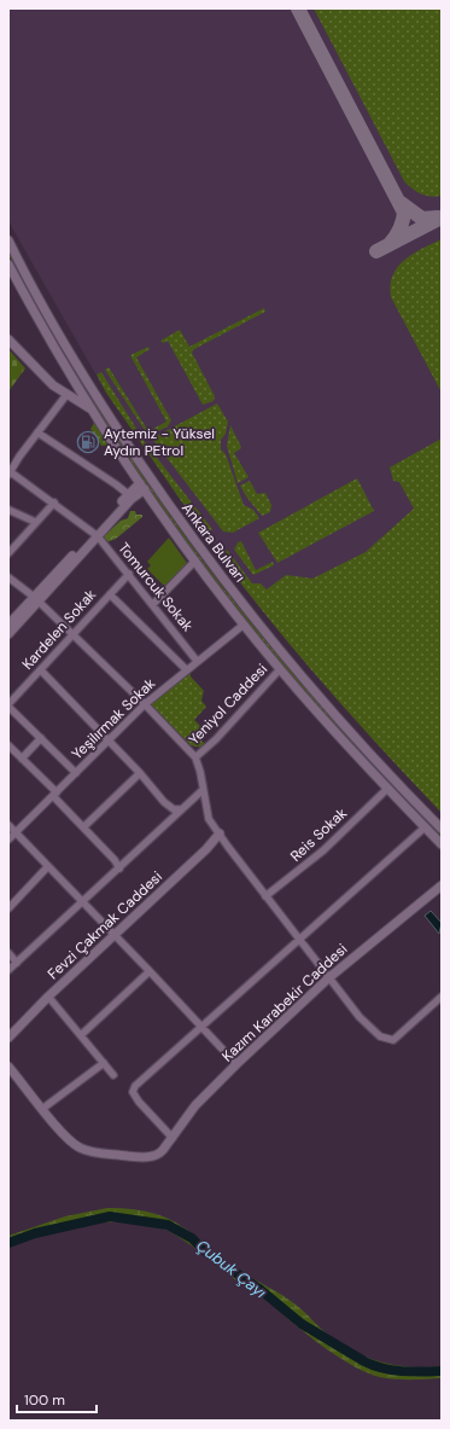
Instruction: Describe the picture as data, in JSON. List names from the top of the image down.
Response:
{
  "streets": {
    "main road": ["Ankara Bulvarı", "Fevzi Çakmak Caddesi", "Kazım Karabekir Caddesi"],
    "street": [
      "Tomurcuk Sokak",
      "Kardelen Sokak",
      "Yeniyol Caddesi",
      "Yeşilırmak Sokak",
      "Reis Sokak"
    ]
  },
  "crossings": [
    ["Ankara Bulvarı", "Yeniyol Caddesi"],
    ["Ankara Bulvarı", "Yeşilırmak Sokak"],
    ["Ankara Bulvarı", "Reis Sokak"],
    ["Tomurcuk Sokak", "Kardelen Sokak"],
    ["Tomurcuk Sokak", "Yeşilırmak Sokak"]
  ],
  "water": ["Çubuk Çayı"],
  "places": {
    "fuel station": ["Aytemiz - Yüksel Aydın PEtrol"]
  },
  "scale_bar": "100 m"
}
